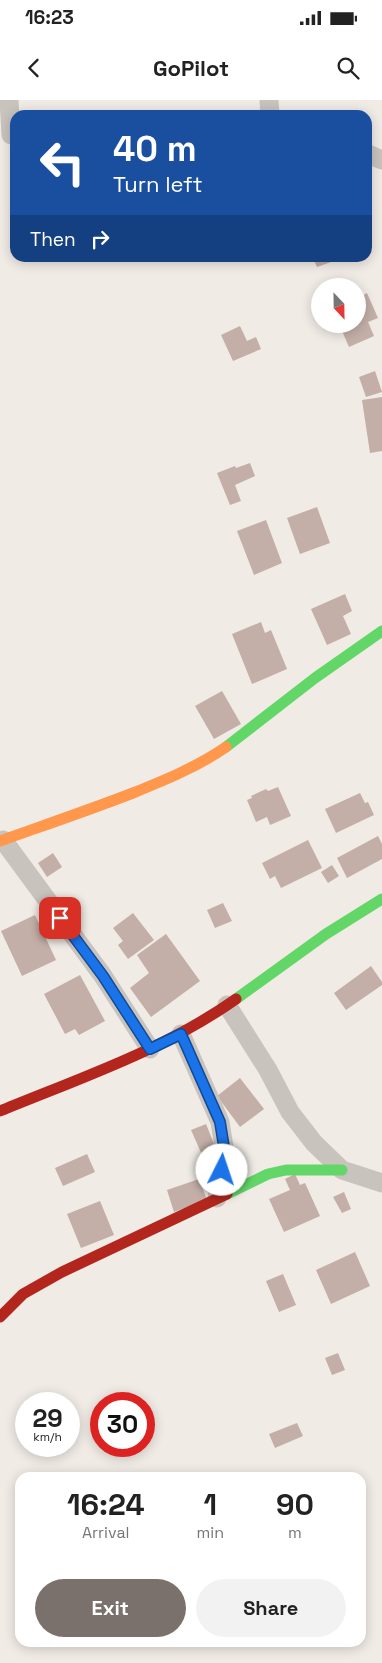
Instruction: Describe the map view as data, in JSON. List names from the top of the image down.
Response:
{
  "north": "bottom",
  "page": {
    "status": "16:23",
    "header": "GoPilot",
    "turn": ["40 m", "Turn left"],
    "then": "Then",
    "speed": "29 km/h",
    "limit": "30",
    "eta": [
      "16:24",
      "Arrival",
      "1",
      "min",
      "90",
      "m"
    ],
    "buttons": ["Exit", "Share"]
  }
}
